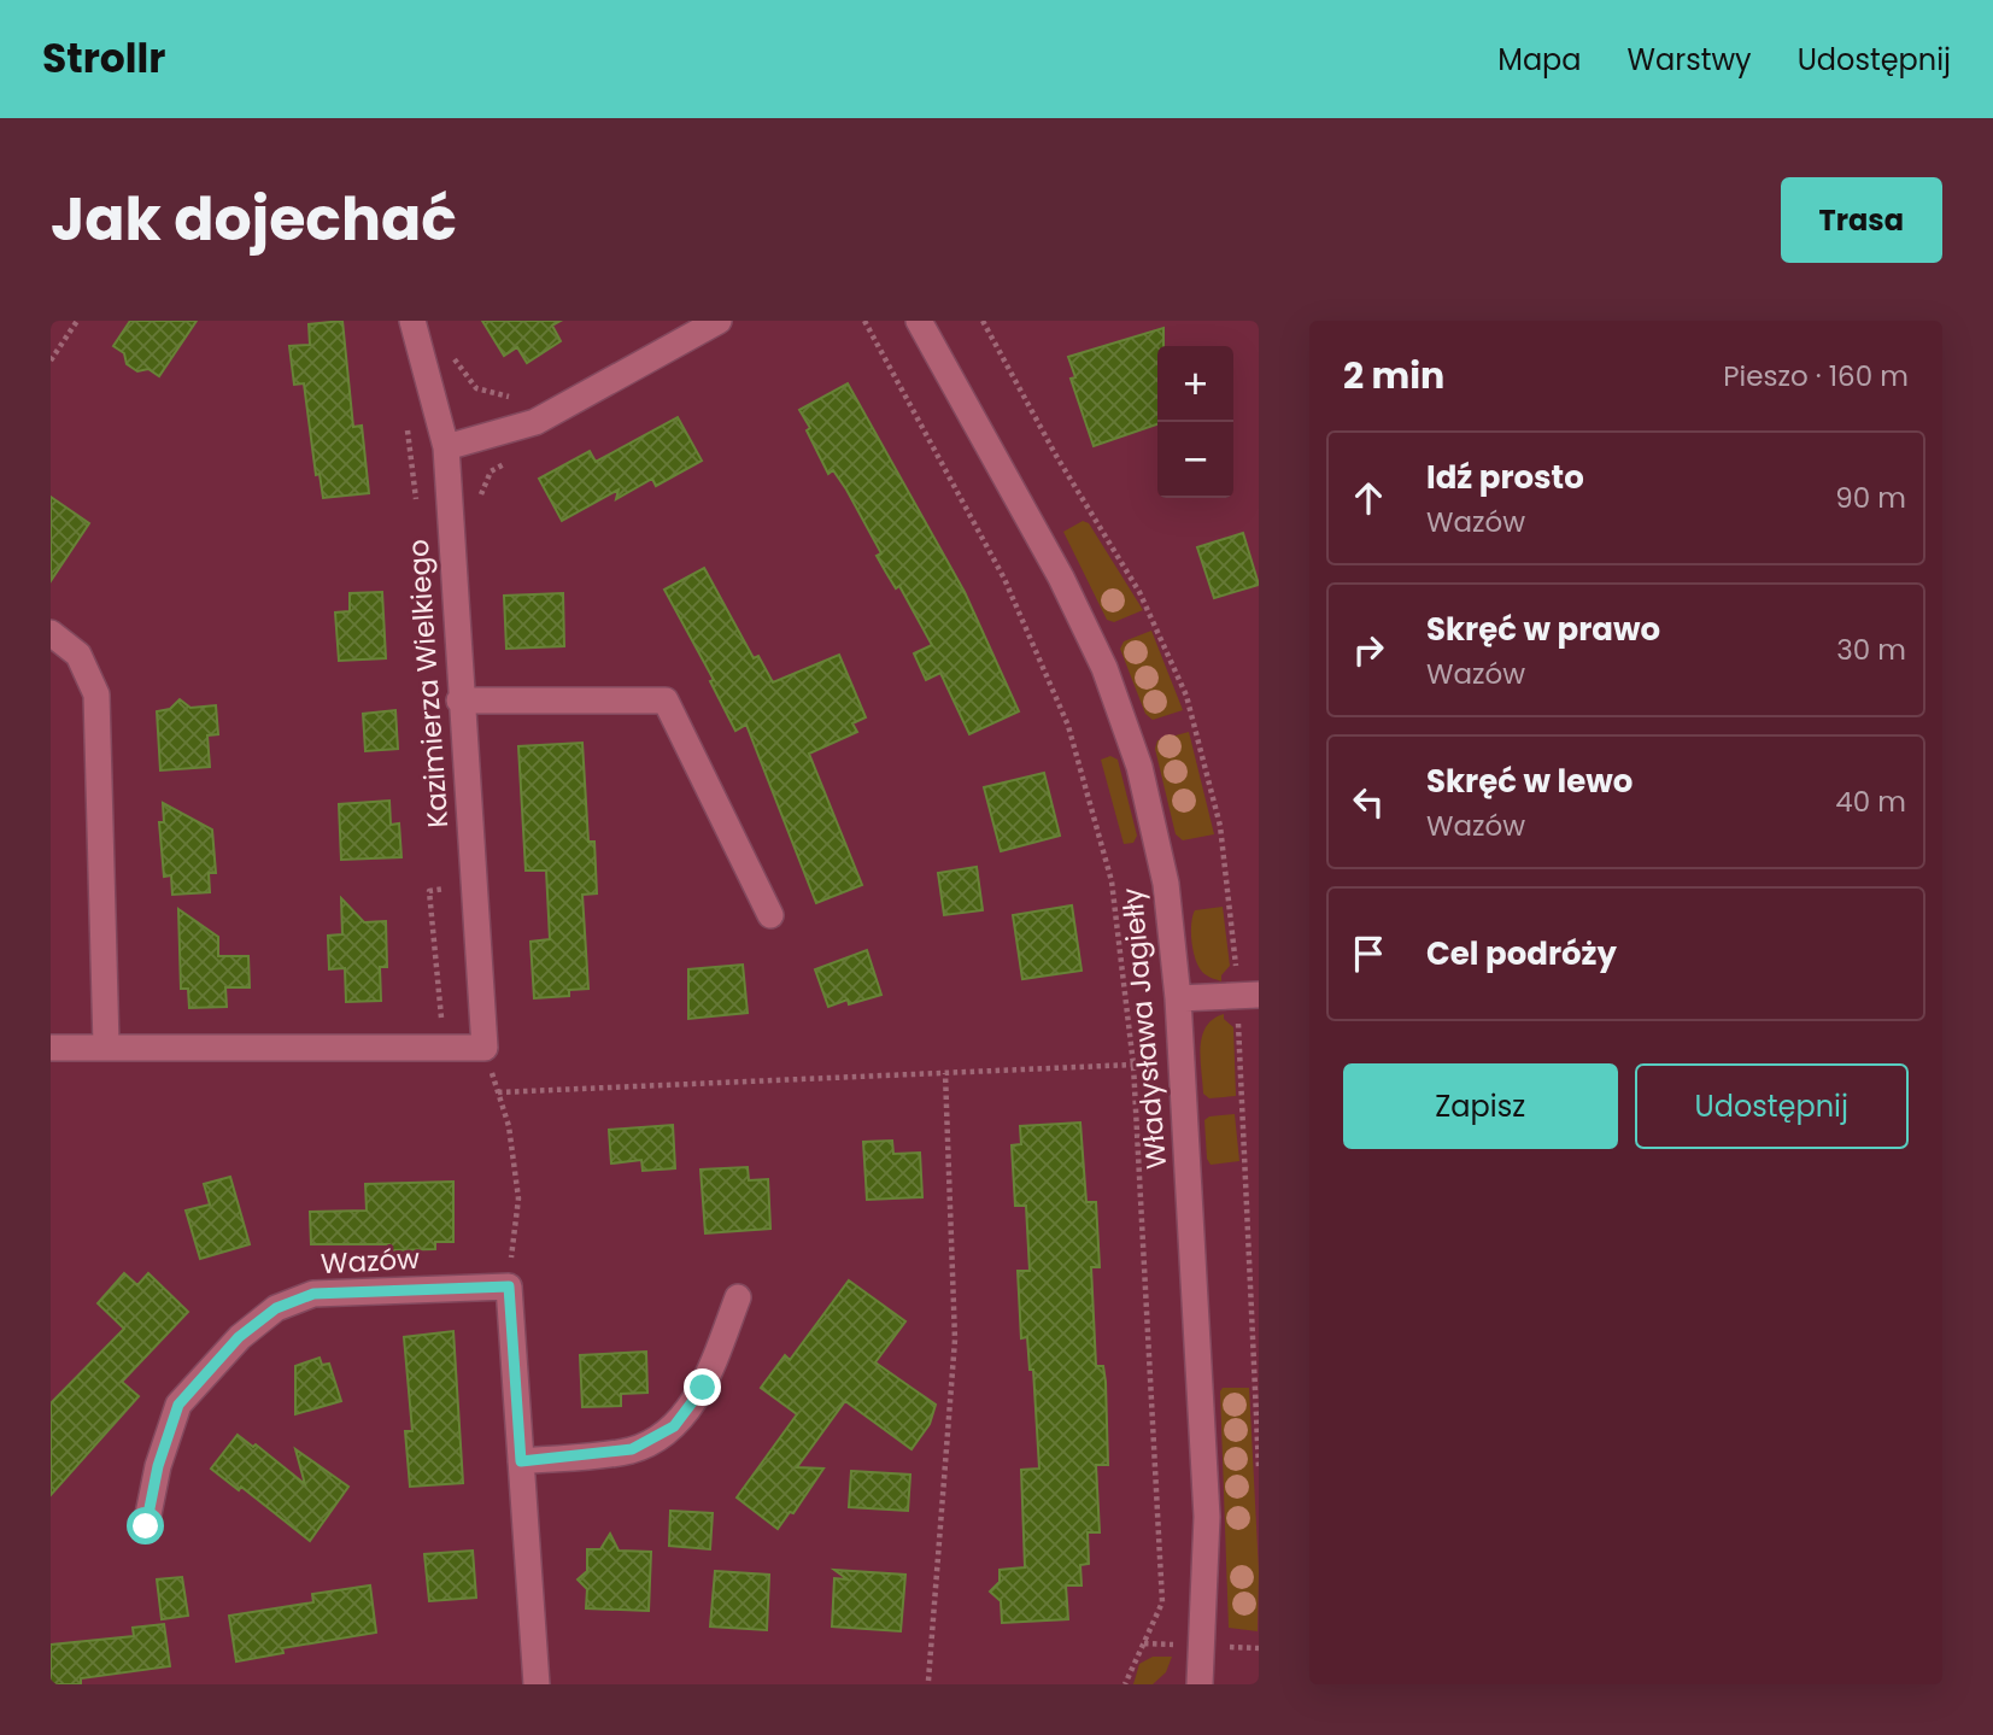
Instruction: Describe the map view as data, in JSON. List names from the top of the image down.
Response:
{
  "streets": {
    "street": ["Kazimierza Wielkiego", "Władysława Jagiełły", "Wazów"]
  },
  "page": {
    "header": "Strollr",
    "nav": ["Mapa", "Warstwy", "Udostępnij"],
    "title": "Jak dojechać",
    "buttons": [
      "Trasa",
      ["Zapisz", "Udostępnij"]
    ],
    "heading": ["2 min", "Pieszo · 160 m"],
    "map_buttons": ["+", "−"],
    "list": [
      ["Idź prosto", "Wazów", "90 m"],
      ["Skręć w prawo", "Wazów", "30 m"],
      ["Skręć w lewo", "Wazów", "40 m"],
      "Cel podróży"
    ]
  }
}
